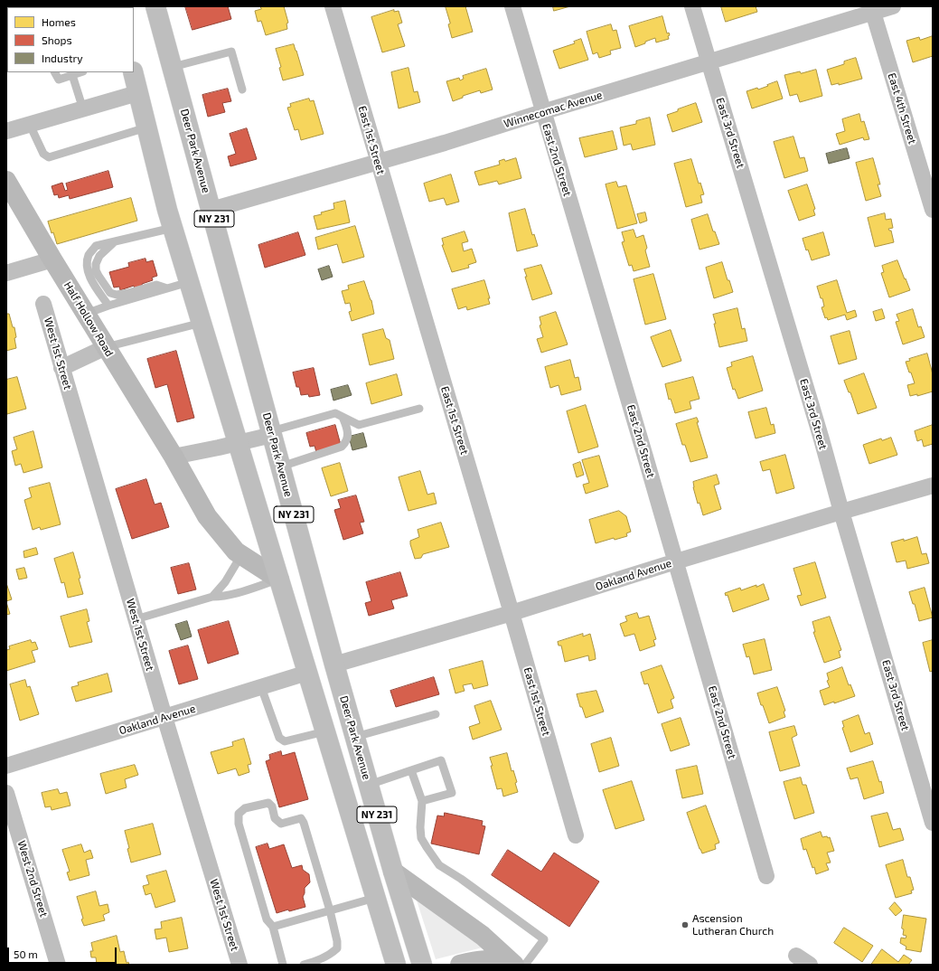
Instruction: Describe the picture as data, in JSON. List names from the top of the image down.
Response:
{
  "streets": {
    "main road": ["Deer Park Avenue", "NY 231"],
    "street": [
      "East 4th Street",
      "Winnecomac Avenue",
      "East 3rd Street",
      "East 1st Street",
      "East 2nd Street",
      "Half Hollow Road",
      "West 1st Street",
      "Oakland Avenue",
      "West 2nd Street"
    ]
  },
  "crossings": [
    ["East 4th Street", "Winnecomac Avenue"],
    ["Winnecomac Avenue", "East 3rd Street"],
    ["Winnecomac Avenue", "East 1st Street"],
    ["Winnecomac Avenue", "Deer Park Avenue"],
    ["Winnecomac Avenue", "East 2nd Street"],
    ["East 3rd Street", "Oakland Avenue"],
    ["East 1st Street", "Oakland Avenue"],
    ["Deer Park Avenue", "Oakland Avenue"],
    ["East 2nd Street", "Oakland Avenue"],
    ["NY 231", "Half Hollow Road"],
    ["NY 231", "Oakland Avenue"],
    ["West 1st Street", "Oakland Avenue"]
  ],
  "places": ["Ascension Lutheran Church"],
  "legend": ["Homes", "Shops", "Industry"],
  "scale_bar": "50 m"
}
